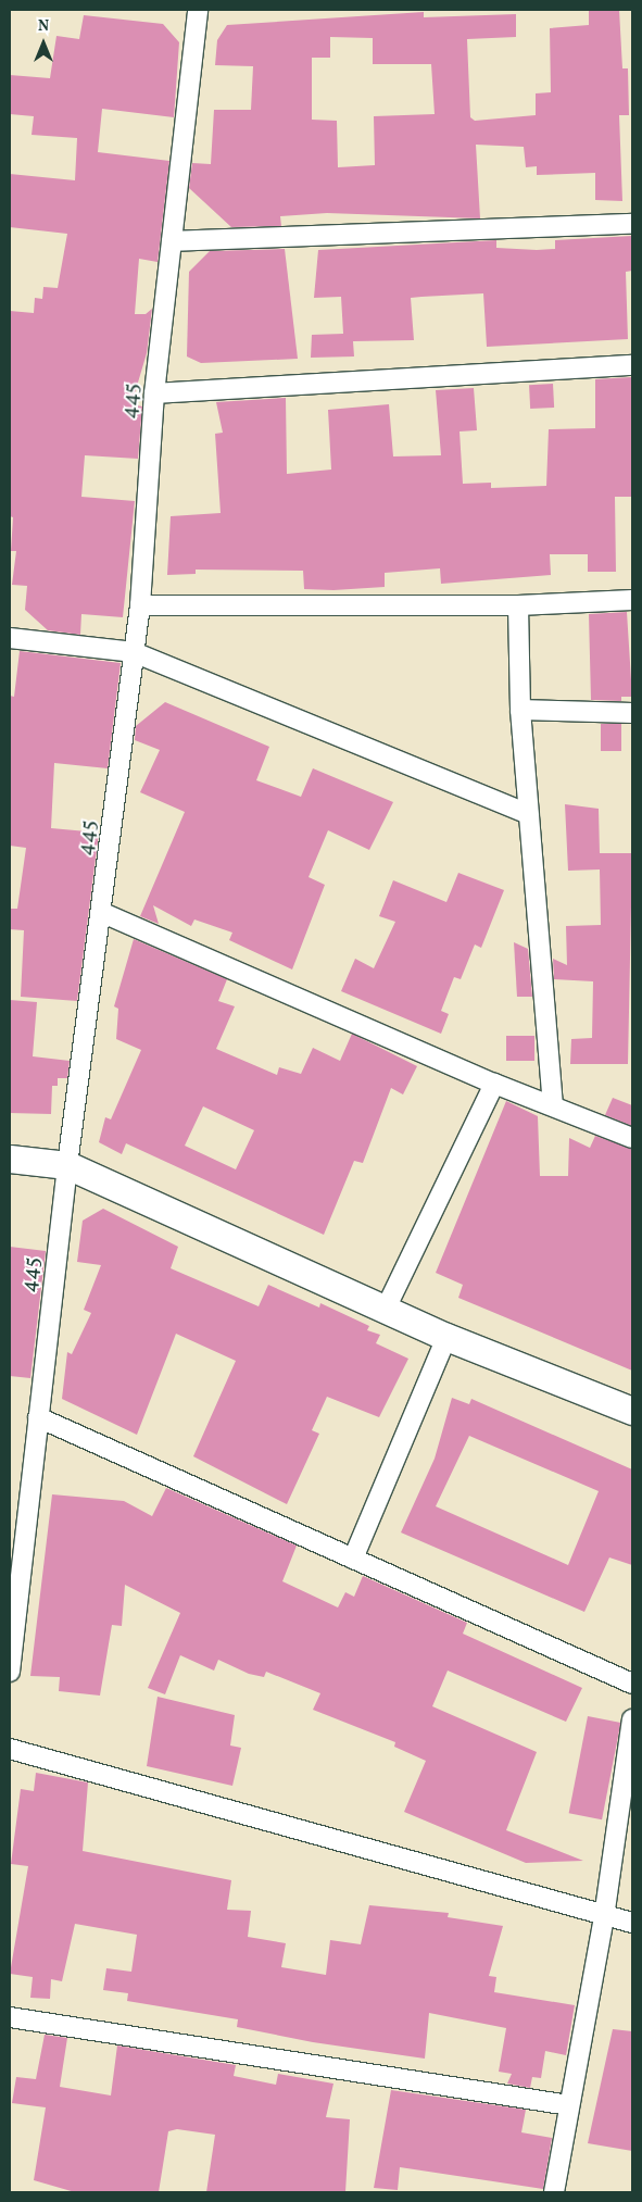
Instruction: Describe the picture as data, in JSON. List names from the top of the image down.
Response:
{
  "streets": {
    "street": ["445"]
  },
  "north": "top"
}
